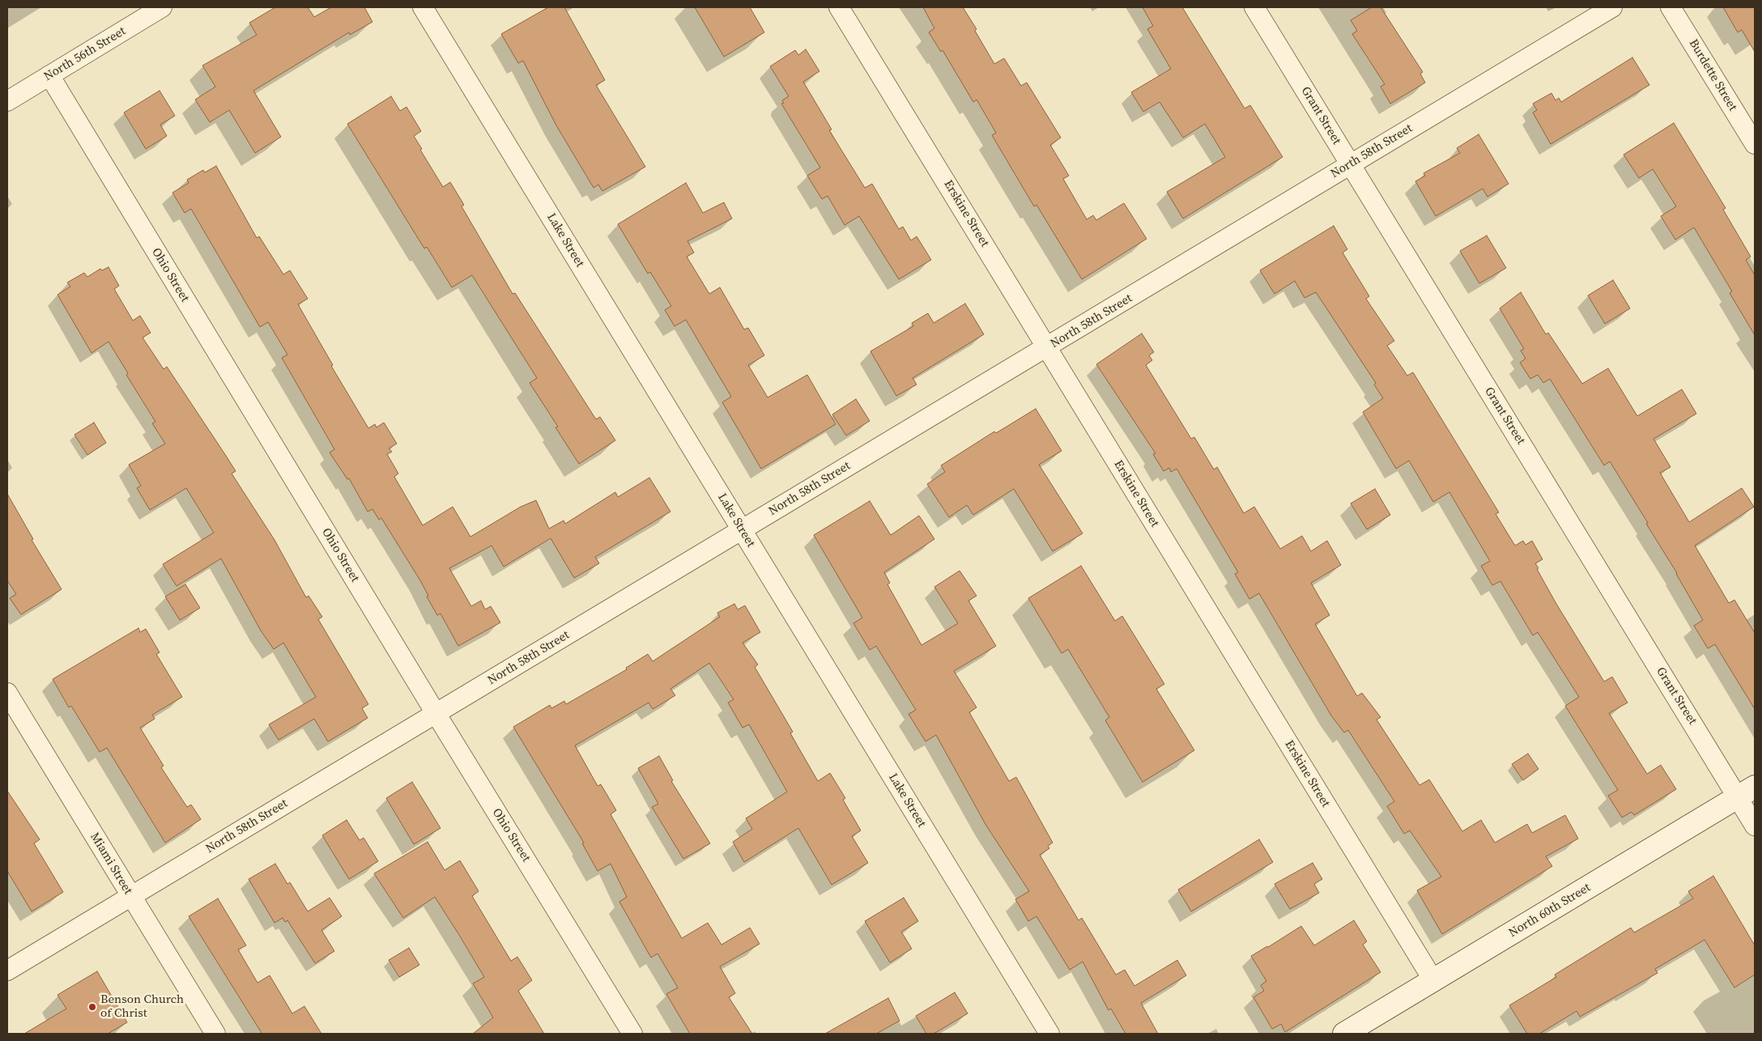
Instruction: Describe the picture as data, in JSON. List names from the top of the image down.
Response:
{
  "streets": {
    "street": [
      "North 56th Street",
      "Burdette Street",
      "Grant Street",
      "North 58th Street",
      "Erskine Street",
      "Lake Street",
      "Ohio Street",
      "Miami Street",
      "North 60th Street"
    ]
  },
  "crossings": [
    ["North 56th Street", "Ohio Street"],
    ["Grant Street", "North 58th Street"],
    ["Grant Street", "North 60th Street"],
    ["North 58th Street", "Erskine Street"],
    ["North 58th Street", "Lake Street"],
    ["North 58th Street", "Ohio Street"],
    ["North 58th Street", "Miami Street"],
    ["Erskine Street", "North 60th Street"]
  ],
  "places": ["Benson Church of Christ"]
}
